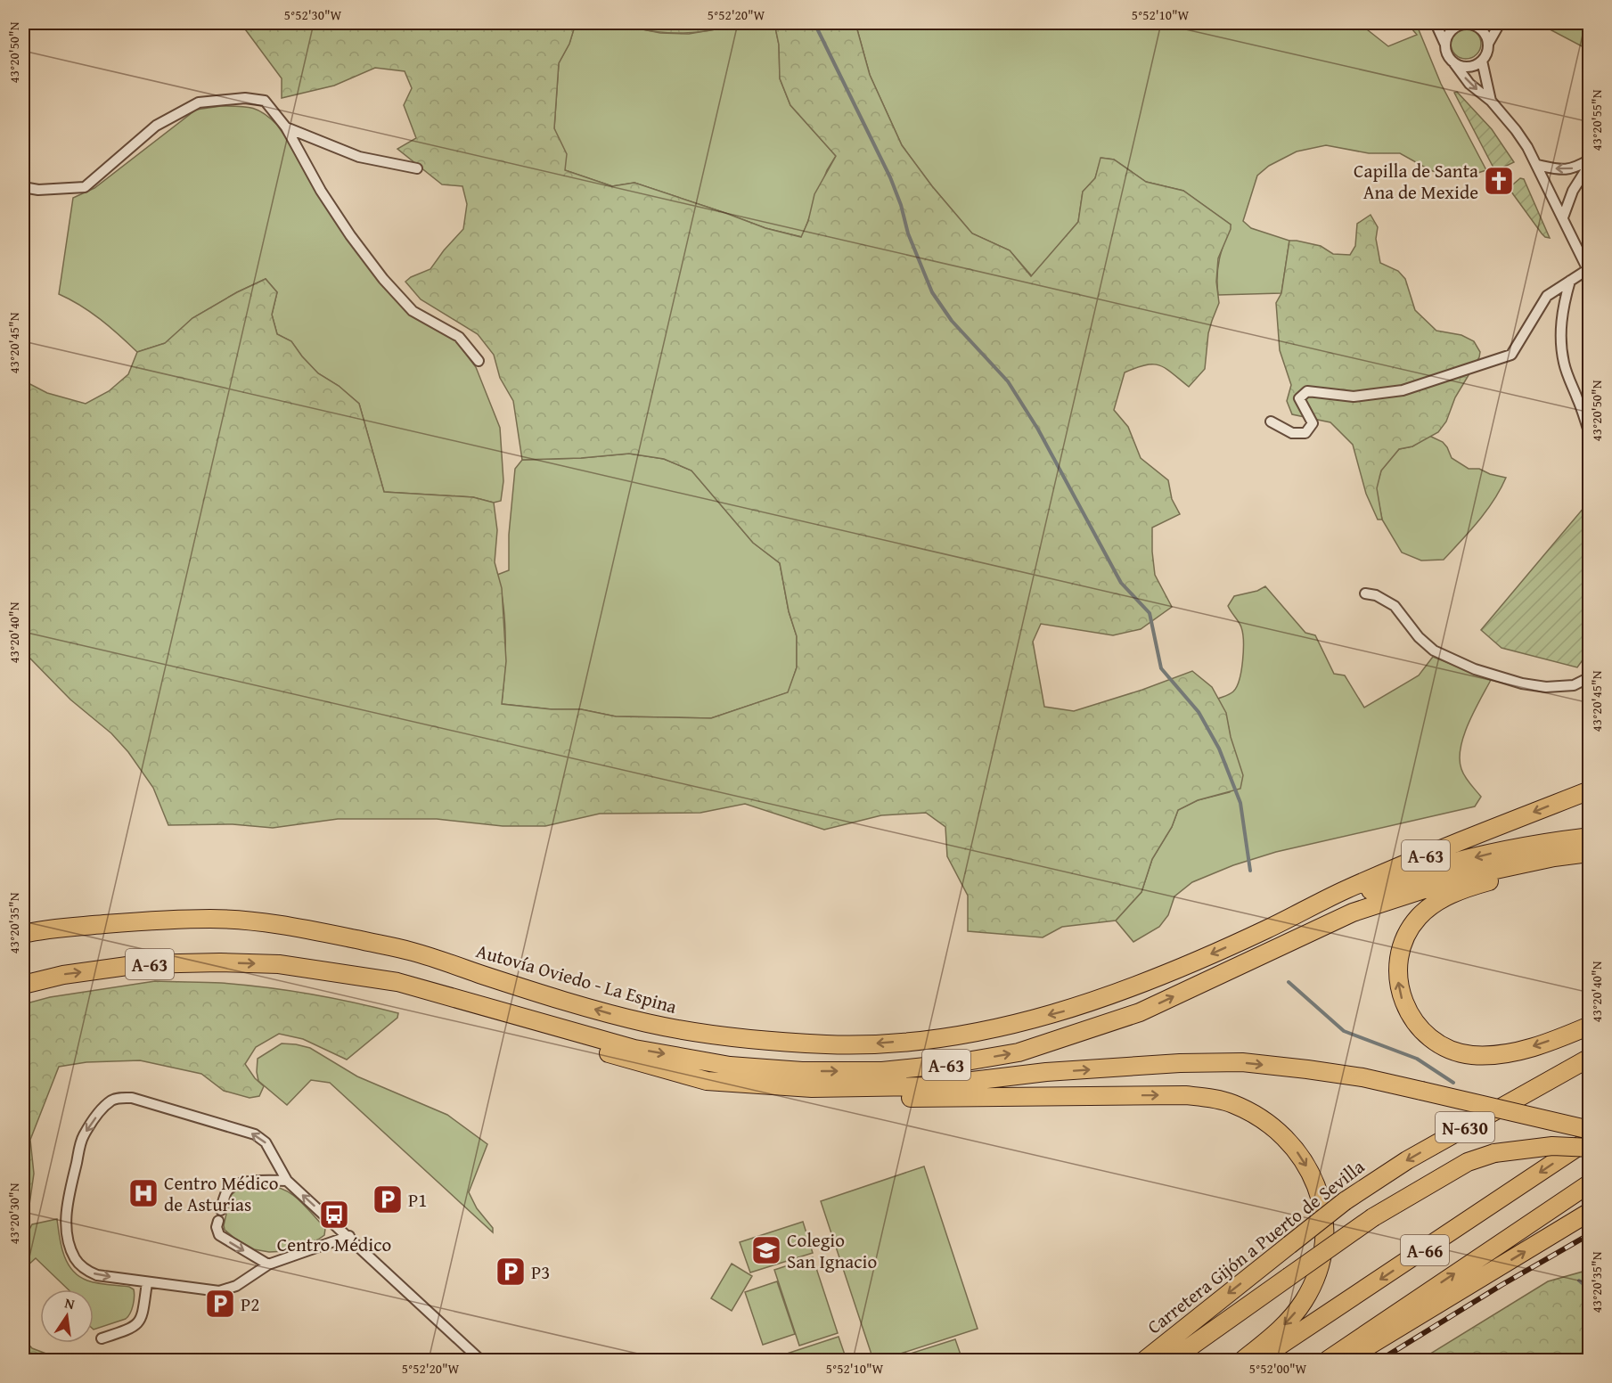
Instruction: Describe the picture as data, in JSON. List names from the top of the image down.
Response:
{
  "streets": {
    "highway": [
      "A-63",
      "Autovía Oviedo - La Espina",
      "N-630",
      "Carretera Gijón a Puerto de Sevilla",
      "A-66"
    ]
  },
  "crossings": [
    ["A-63", "Autovía Oviedo - La Espina"]
  ],
  "places": {
    "church": ["Capilla de Santa Ana de Mexide"],
    "hospital": ["Centro Médico de Asturias"],
    "parking": ["P1", "P3", "P2"],
    "bus stop": ["Centro Médico"],
    "school or university": ["Colegio San Ignacio"]
  },
  "north": "top",
  "coordinates": [
    "5°52'30\"W",
    "5°52'20\"W",
    "5°52'10\"W",
    "43°20'50\"N",
    "43°20'55\"N",
    "43°20'45\"N",
    "43°20'40\"N",
    "43°20'35\"N",
    "43°20'30\"N",
    "5°52'00\"W"
  ]
}
